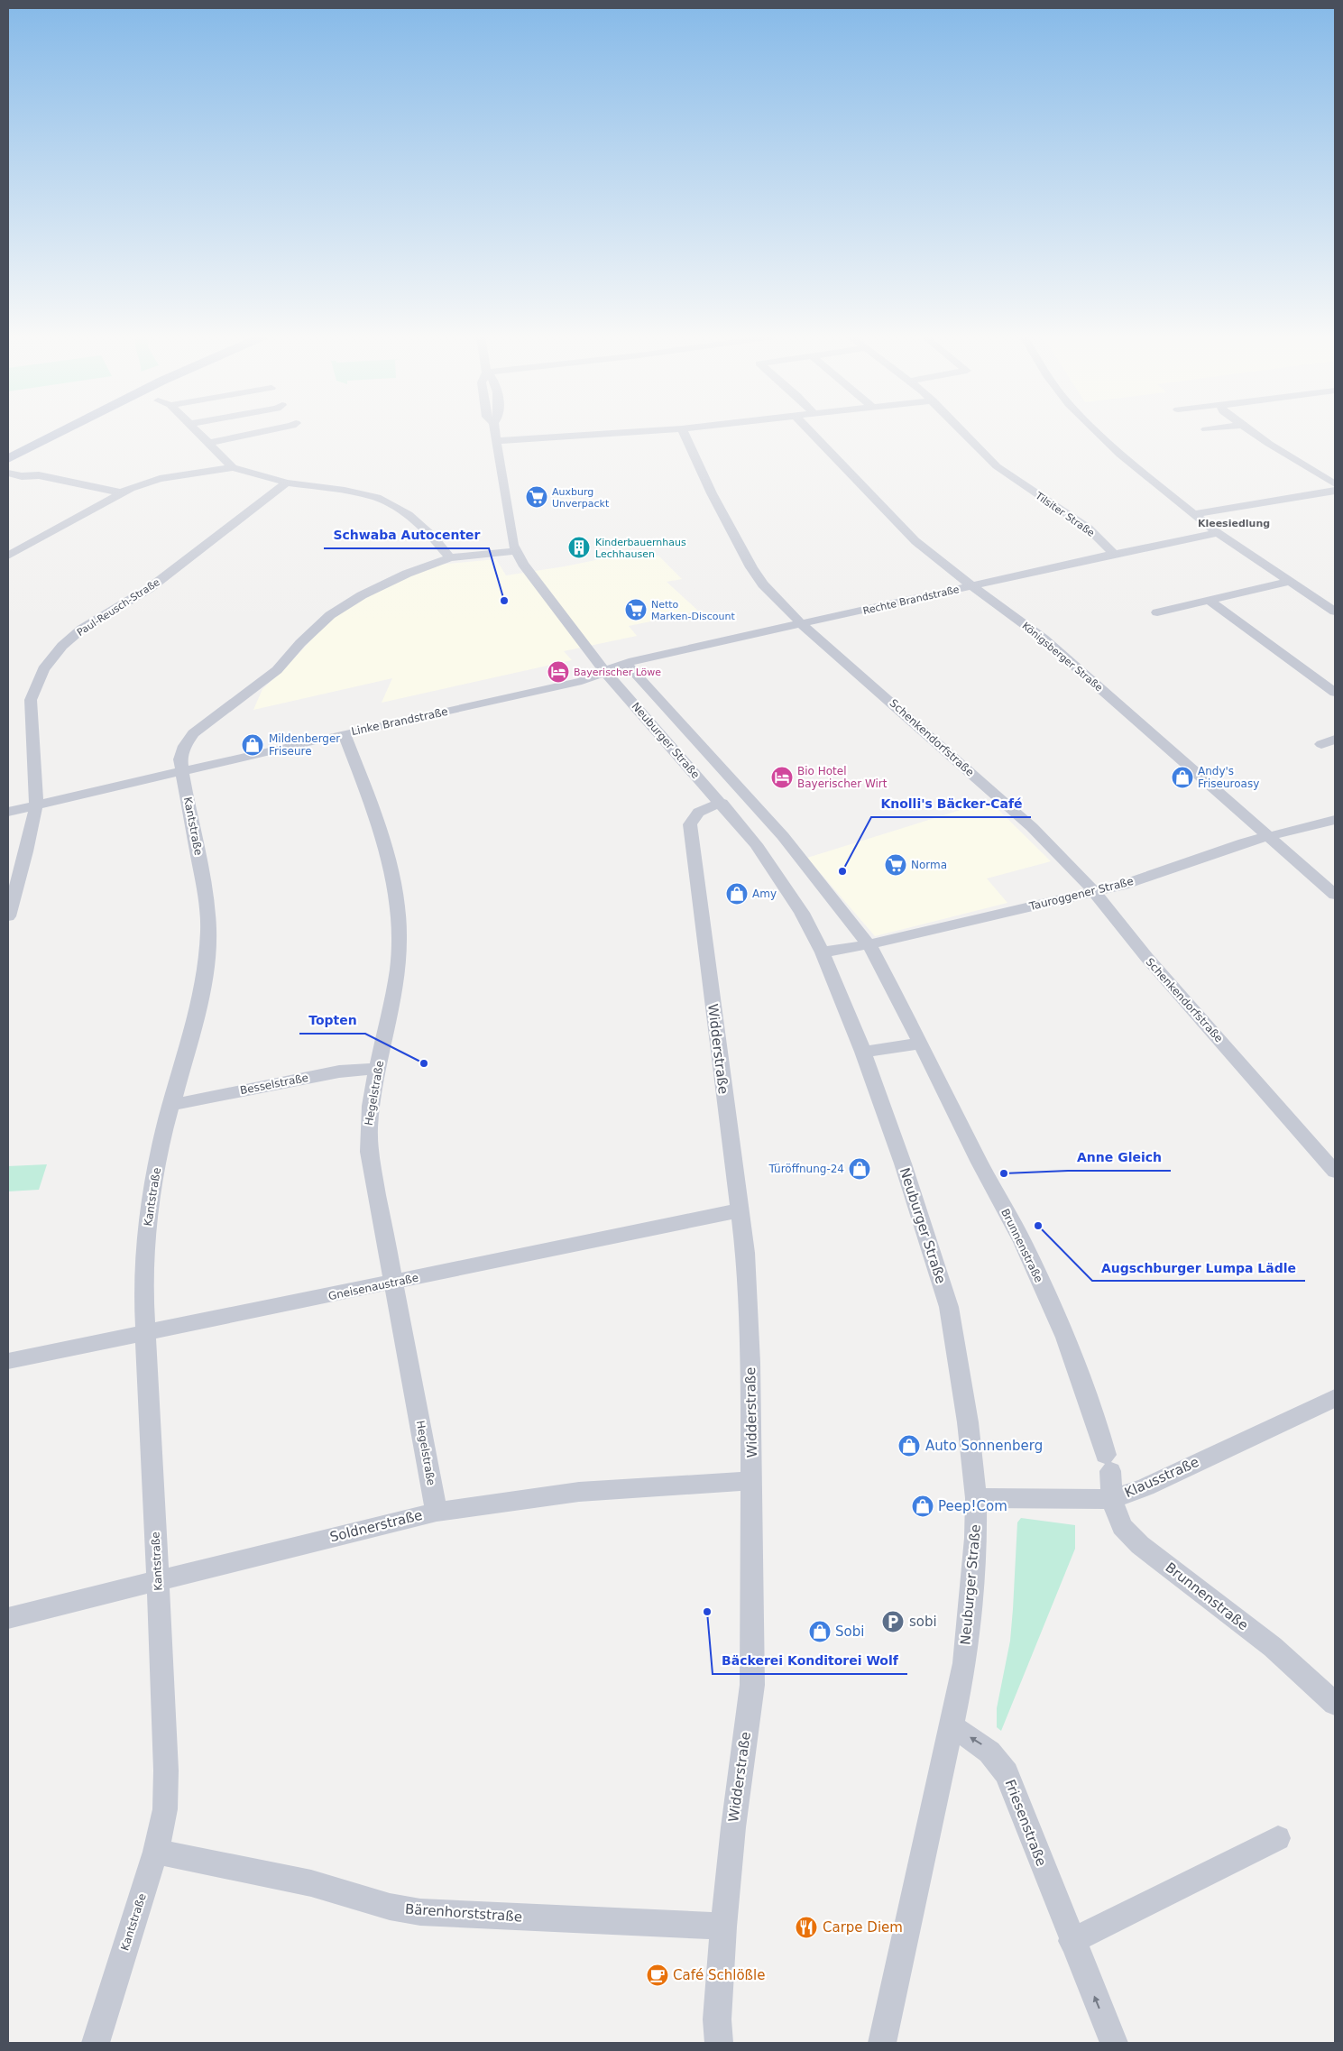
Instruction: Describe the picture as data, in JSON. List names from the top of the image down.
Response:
{
  "streets": {
    "street": [
      "Tilsiter Straße",
      "Rechte Brandstraße",
      "Paul-Reusch-Straße",
      "Königsberger Straße",
      "Linke Brandstraße",
      "Schenkendorfstraße",
      "Neuburger Straße",
      "Kantstraße",
      "Tauroggener Straße",
      "Widderstraße",
      "Besselstraße",
      "Hegelstraße",
      "Brunnenstraße",
      "Gneisenaustraße",
      "Klausstraße",
      "Soldnerstraße",
      "Friesenstraße",
      "Bärenhorststraße"
    ]
  },
  "crossings": [
    ["Tilsiter Straße", "Rechte Brandstraße"],
    ["Rechte Brandstraße", "Königsberger Straße"],
    ["Rechte Brandstraße", "Linke Brandstraße"],
    ["Rechte Brandstraße", "Schenkendorfstraße"],
    ["Rechte Brandstraße", "Neuburger Straße"],
    ["Paul-Reusch-Straße", "Linke Brandstraße"],
    ["Königsberger Straße", "Tauroggener Straße"],
    ["Linke Brandstraße", "Neuburger Straße"],
    ["Linke Brandstraße", "Kantstraße"],
    ["Linke Brandstraße", "Hegelstraße"],
    ["Schenkendorfstraße", "Tauroggener Straße"],
    ["Neuburger Straße", "Kantstraße"],
    ["Neuburger Straße", "Tauroggener Straße"],
    ["Neuburger Straße", "Widderstraße"],
    ["Neuburger Straße", "Brunnenstraße"],
    ["Neuburger Straße", "Klausstraße"],
    ["Neuburger Straße", "Friesenstraße"],
    ["Kantstraße", "Besselstraße"],
    ["Kantstraße", "Gneisenaustraße"],
    ["Kantstraße", "Soldnerstraße"],
    ["Kantstraße", "Bärenhorststraße"],
    ["Widderstraße", "Gneisenaustraße"],
    ["Widderstraße", "Soldnerstraße"],
    ["Widderstraße", "Bärenhorststraße"],
    ["Besselstraße", "Hegelstraße"],
    ["Hegelstraße", "Gneisenaustraße"],
    ["Hegelstraße", "Soldnerstraße"],
    ["Brunnenstraße", "Klausstraße"]
  ],
  "one_way": ["Friesenstraße"],
  "districts": ["Kleesiedlung"],
  "places": {
    "supermarket": ["Auxburg Unverpackt", "Netto Marken-Discount", "Norma"],
    "building": ["Kinderbauernhaus Lechhausen"],
    "other": [
      "Schwaba Autocenter",
      "Knolli's Bäcker-Café",
      "Topten",
      "Anne Gleich",
      "Augschburger Lumpa Lädle",
      "Bäckerei Konditorei Wolf"
    ],
    "hotel": ["Bayerischer Löwe", "Bio Hotel Bayerischer Wirt"],
    "shop": [
      "Mildenberger Friseure",
      "Andy's Friseuroasy",
      "Amy",
      "Türöffnung-24",
      "Auto Sonnenberg",
      "Peep!Com",
      "Sobi"
    ],
    "parking": ["sobi"],
    "restaurant": ["Carpe Diem"],
    "cafe": ["Café Schlößle"]
  }
}
